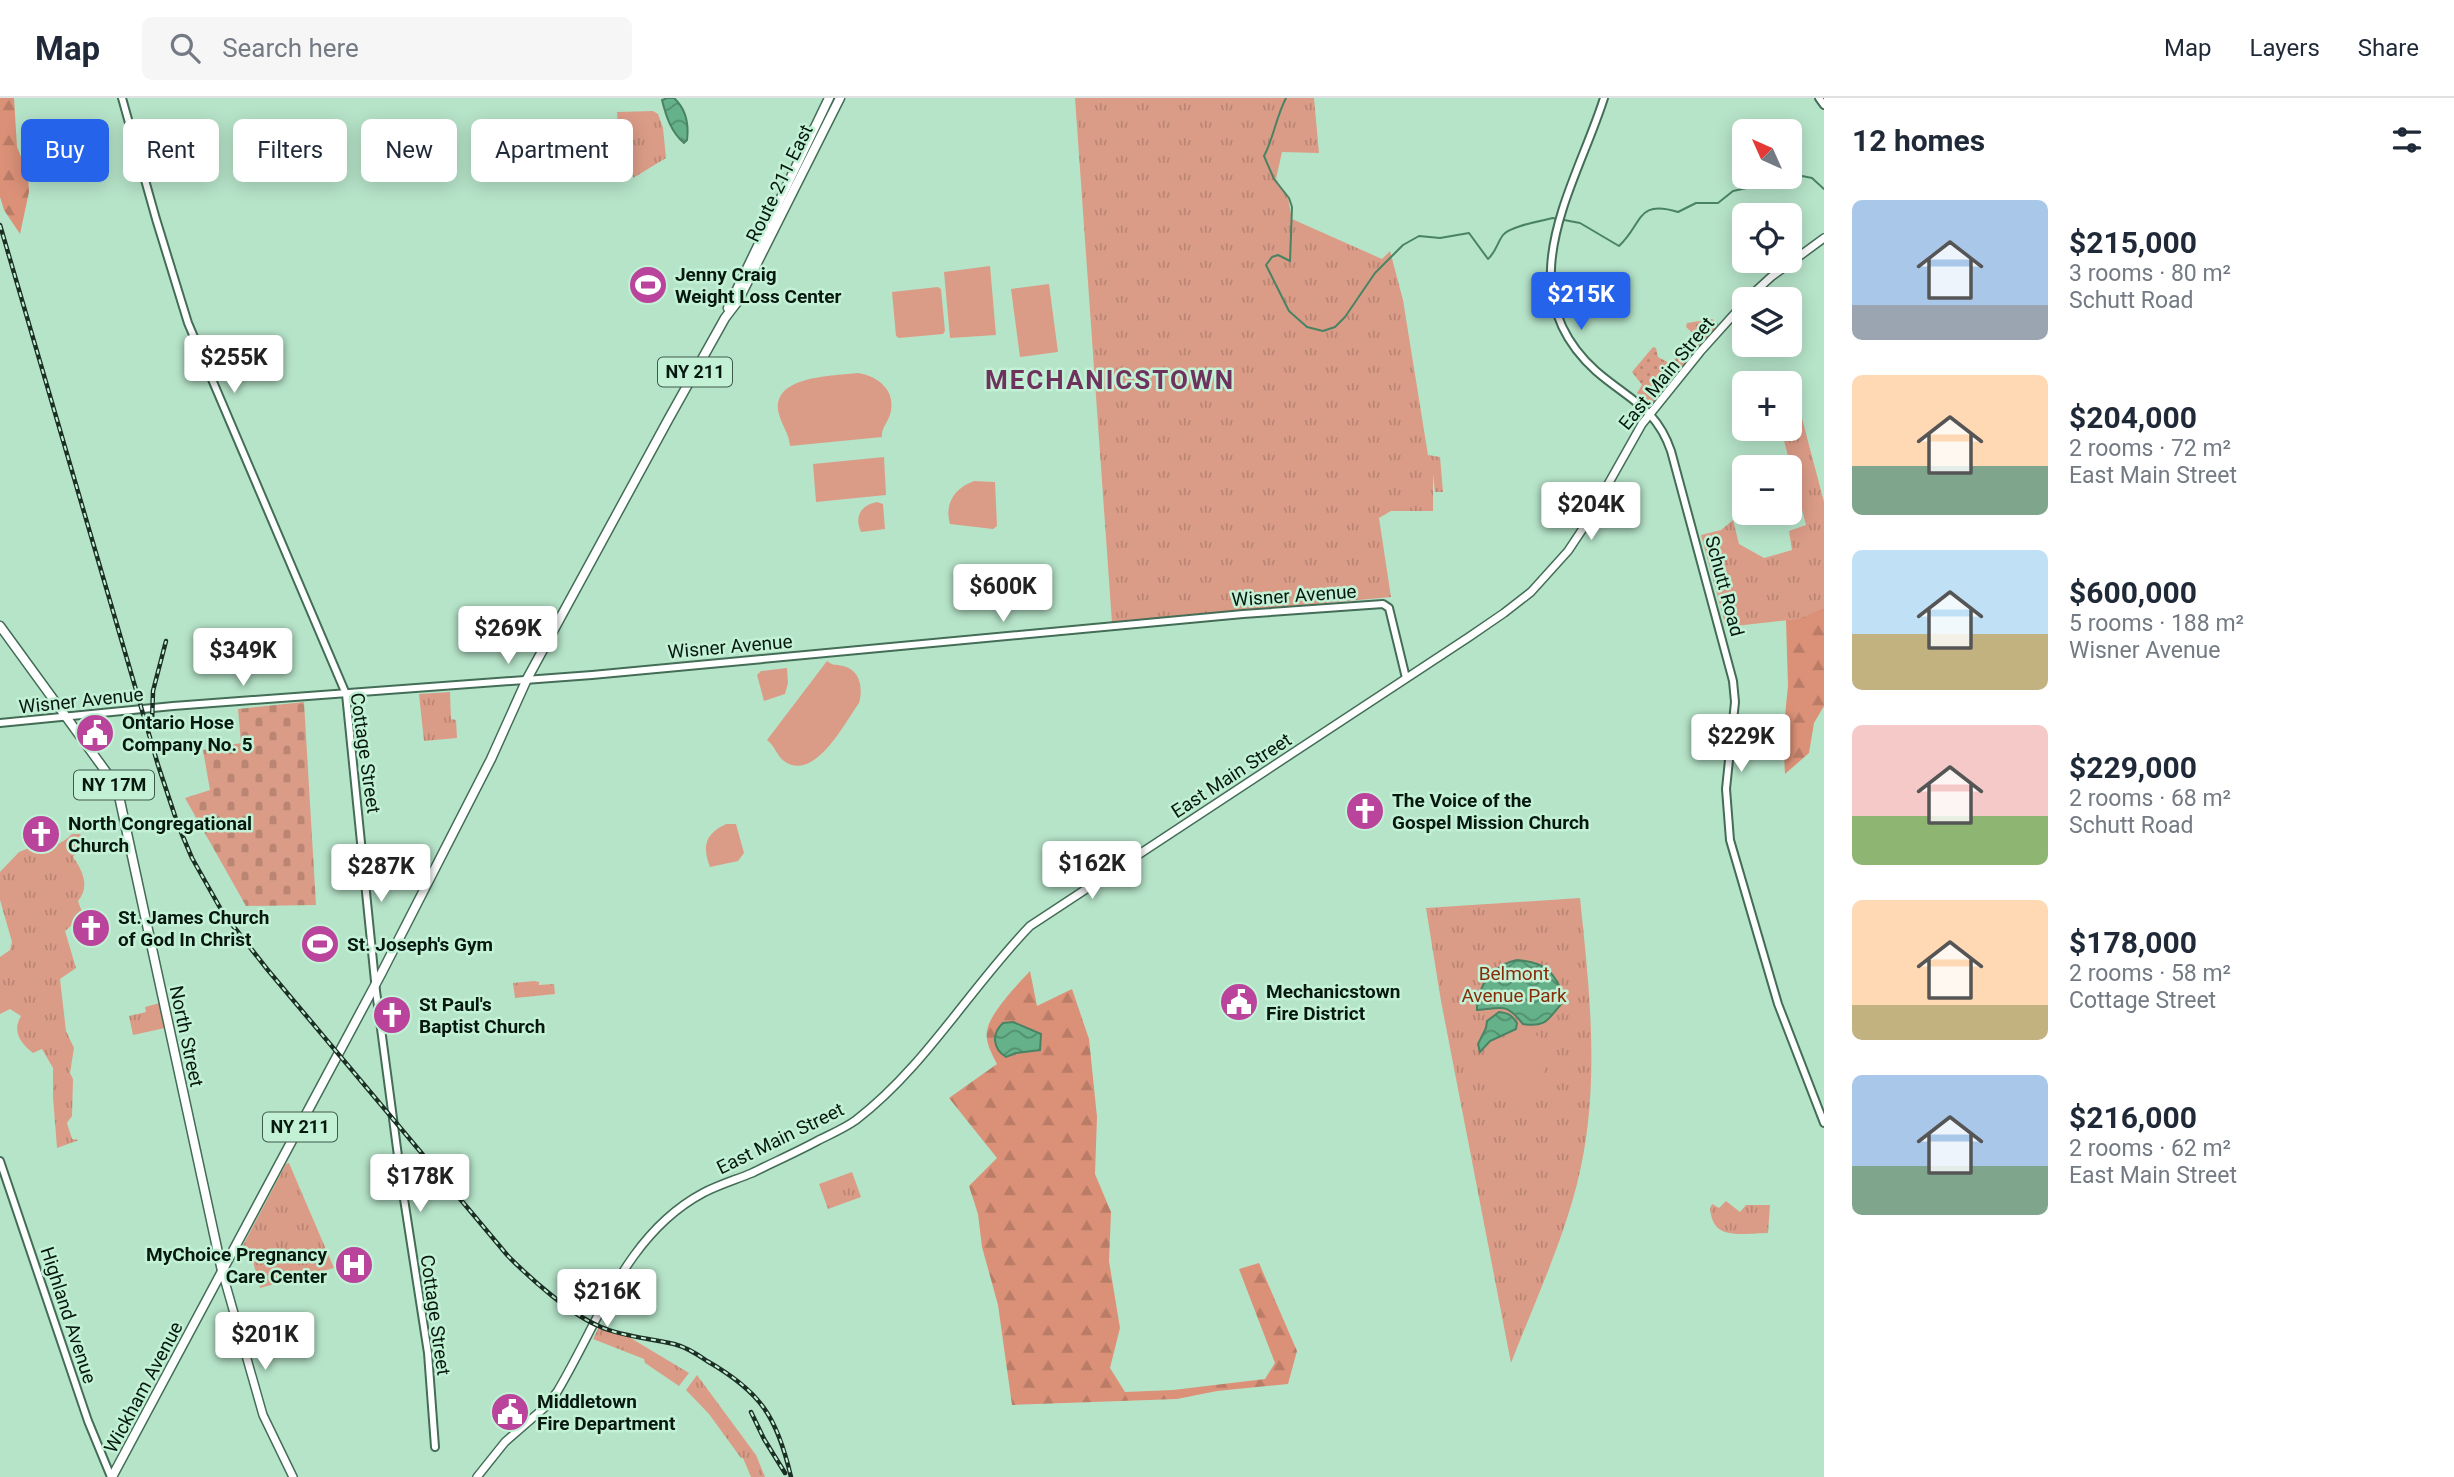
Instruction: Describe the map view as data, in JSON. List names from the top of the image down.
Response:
{
  "streets": {
    "main road": [
      "Route 211 East",
      "NY 211",
      "East Main Street",
      "NY 17M",
      "North Street",
      "Wickham Avenue"
    ],
    "street": [
      "Schutt Road",
      "Wisner Avenue",
      "Cottage Street",
      "Highland Avenue"
    ]
  },
  "crossings": [
    ["Route 211 East", "Wickham Avenue"],
    ["East Main Street", "Schutt Road"],
    ["East Main Street", "Wisner Avenue"],
    ["Wisner Avenue", "Cottage Street"],
    ["Wisner Avenue", "North Street"],
    ["Wisner Avenue", "Wickham Avenue"],
    ["Cottage Street", "Wickham Avenue"],
    ["North Street", "Wickham Avenue"],
    ["Highland Avenue", "Wickham Avenue"]
  ],
  "districts": ["MECHANICSTOWN"],
  "parks": ["Belmont Avenue Park"],
  "places": {
    "sports": ["Jenny Craig Weight Loss Center", "St. Joseph's Gym"],
    "public building": ["Ontario Hose Company No. 5", "Mechanicstown Fire District", "Middletown Fire Department"],
    "church": [
      "The Voice of the Gospel Mission Church",
      "North Congregational Church",
      "St. James Church of God In Christ",
      "St Paul's Baptist Church"
    ],
    "hospital": ["MyChoice Pregnancy Care Center"]
  },
  "north": "top left",
  "page": {
    "header": "Map",
    "search": "Search here",
    "nav": ["Map", "Layers", "Share"],
    "heading": "12 homes",
    "map_buttons": ["+", "−"],
    "chip": [
      "Buy",
      "Rent",
      "Filters",
      "New",
      "Apartment"
    ],
    "list": [
      {
        "name": "$215,000",
        "note": "3 rooms · 80 m² · Schutt Road"
      },
      {
        "name": "$204,000",
        "note": "2 rooms · 72 m² · East Main Street"
      },
      {
        "name": "$600,000",
        "note": "5 rooms · 188 m² · Wisner Avenue"
      },
      {
        "name": "$229,000",
        "note": "2 rooms · 68 m² · Schutt Road"
      },
      {
        "name": "$178,000",
        "note": "2 rooms · 58 m² · Cottage Street"
      },
      {
        "name": "$216,000",
        "note": "2 rooms · 62 m² · East Main Street"
      }
    ],
    "price": [
      "$215K",
      "$255K",
      "$204K",
      "$600K",
      "$269K",
      "$349K",
      "$229K",
      "$162K",
      "$287K",
      "$178K",
      "$216K",
      "$201K"
    ]
  }
}
